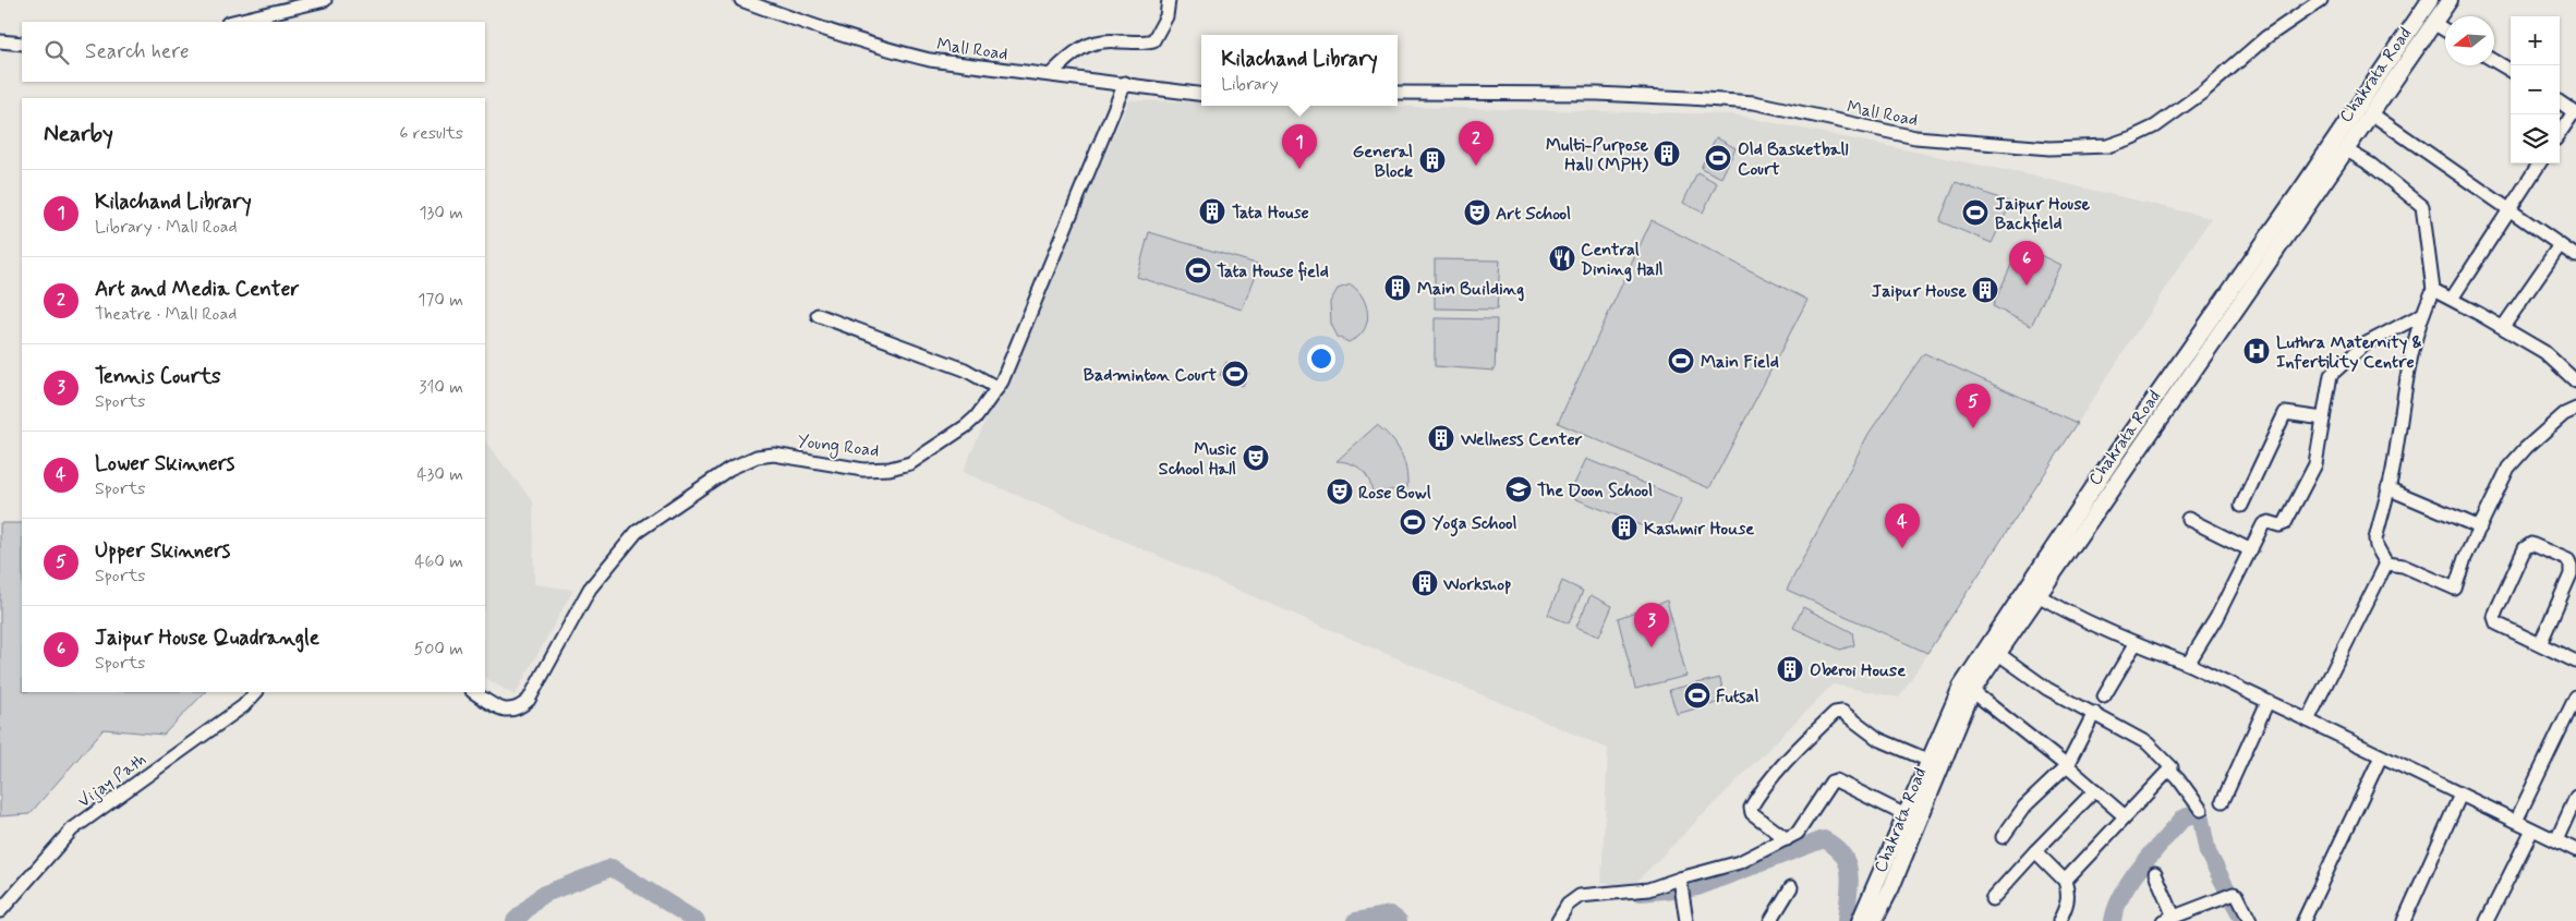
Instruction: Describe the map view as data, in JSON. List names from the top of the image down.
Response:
{
  "streets": {
    "main road": ["Chakrata Road"],
    "street": ["Mall Road", "Young Road", "Vijay Path"]
  },
  "crossings": [
    ["Mall Road", "Young Road"]
  ],
  "places": {
    "building": [
      "Multi-Purpose Hall (MPH)",
      "General Block",
      "Tata House",
      "Main Building",
      "Jaipur House",
      "Wellness Center",
      "Kashmir House",
      "Workshop",
      "Oberoi House"
    ],
    "sports": [
      "Old Basketball Court",
      "Jaipur House Backfield",
      "Tata House field",
      "Main Field",
      "Badminton Court",
      "Yoga School",
      "Futsal"
    ],
    "theatre": ["Art School", "Music School Hall", "Rose Bowl"],
    "restaurant": ["Central Dining Hall"],
    "hospital": ["Luthra Maternity & Infertility Centre"],
    "school or university": ["The Doon School"]
  },
  "north": "left",
  "page": {
    "map_buttons": ["+", "−"],
    "search": "Search here",
    "popup": ["Kilachand Library", "Library"],
    "heading": ["Nearby", "6 results"],
    "pins": [
      "2",
      "1",
      "6",
      "5",
      "4",
      "3"
    ],
    "list": [
      {
        "mark": "1",
        "name": "Kilachand Library",
        "note": "Library · Mall Road",
        "value": "130 m"
      },
      {
        "mark": "2",
        "name": "Art and Media Center",
        "note": "Theatre · Mall Road",
        "value": "170 m"
      },
      {
        "mark": "3",
        "name": "Tennis Courts",
        "note": "Sports",
        "value": "310 m"
      },
      {
        "mark": "4",
        "name": "Lower Skinners",
        "note": "Sports",
        "value": "430 m"
      },
      {
        "mark": "5",
        "name": "Upper Skinners",
        "note": "Sports",
        "value": "460 m"
      },
      {
        "mark": "6",
        "name": "Jaipur House Quadrangle",
        "note": "Sports",
        "value": "500 m"
      }
    ]
  }
}
